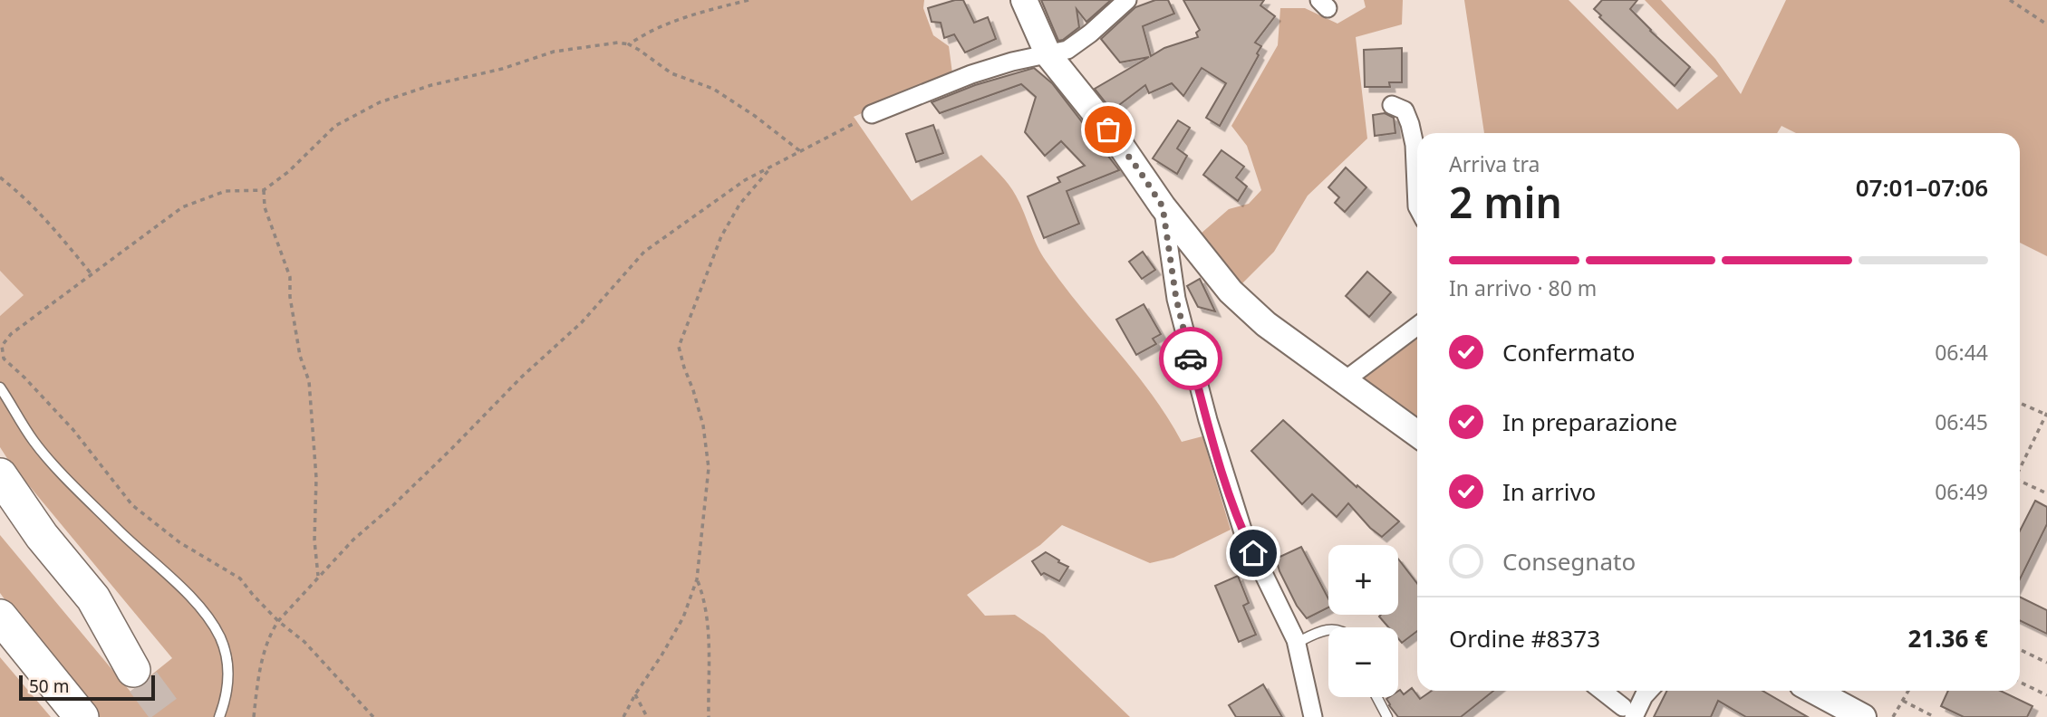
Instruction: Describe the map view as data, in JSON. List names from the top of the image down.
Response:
{
  "scale_bar": "50 m",
  "page": {
    "heading": ["2 min", "Arriva tra", "07:01–07:06"],
    "panel": ["Ordine #8373", "21.36 €"],
    "bar": "In arrivo · 80 m",
    "list": [
      ["Confermato", "06:44"],
      ["In preparazione", "06:45"],
      ["In arrivo", "06:49"],
      "Consegnato"
    ],
    "map_buttons": ["+", "−"],
    "scale": "50 m"
  }
}
